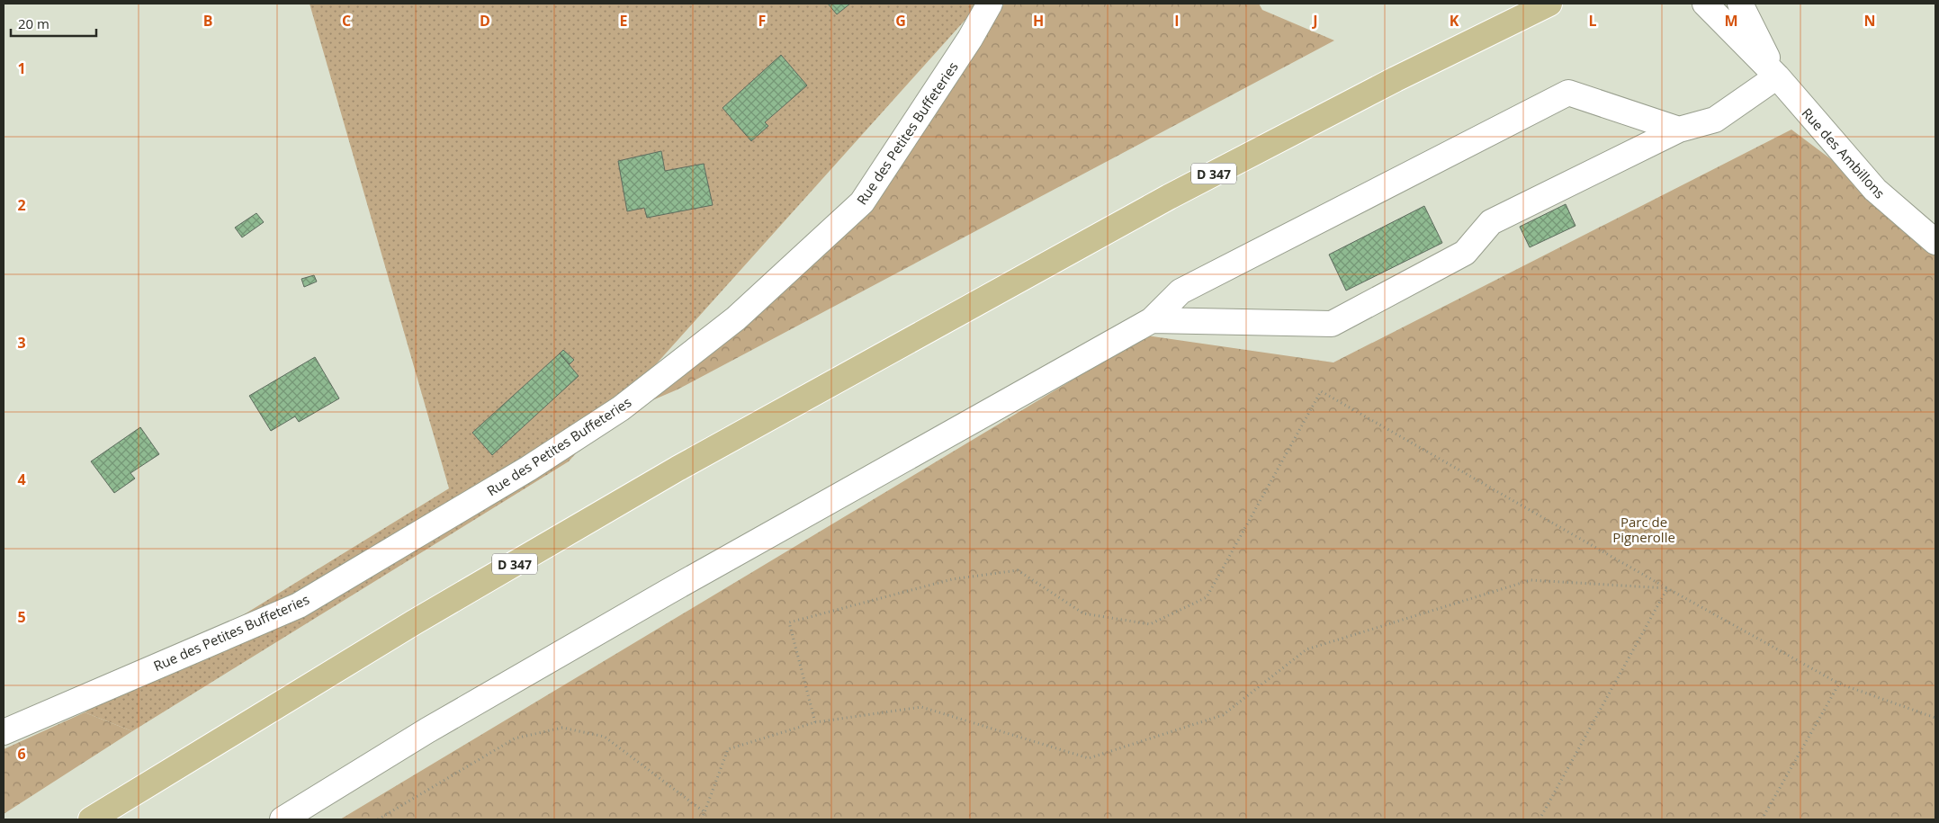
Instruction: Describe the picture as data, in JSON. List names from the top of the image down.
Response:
{
  "streets": {
    "main road": ["D 347"],
    "street": ["Rue des Petites Buffeteries", "Rue des Ambillons"]
  },
  "parks": ["Parc de Pignerolle"],
  "scale_bar": "20 m",
  "grid": {
    "columns": [
      "B",
      "C",
      "D",
      "E",
      "F",
      "G",
      "H",
      "I",
      "J",
      "K",
      "L",
      "M",
      "N"
    ],
    "rows": [
      "1",
      "2",
      "3",
      "4",
      "5",
      "6"
    ]
  }
}
